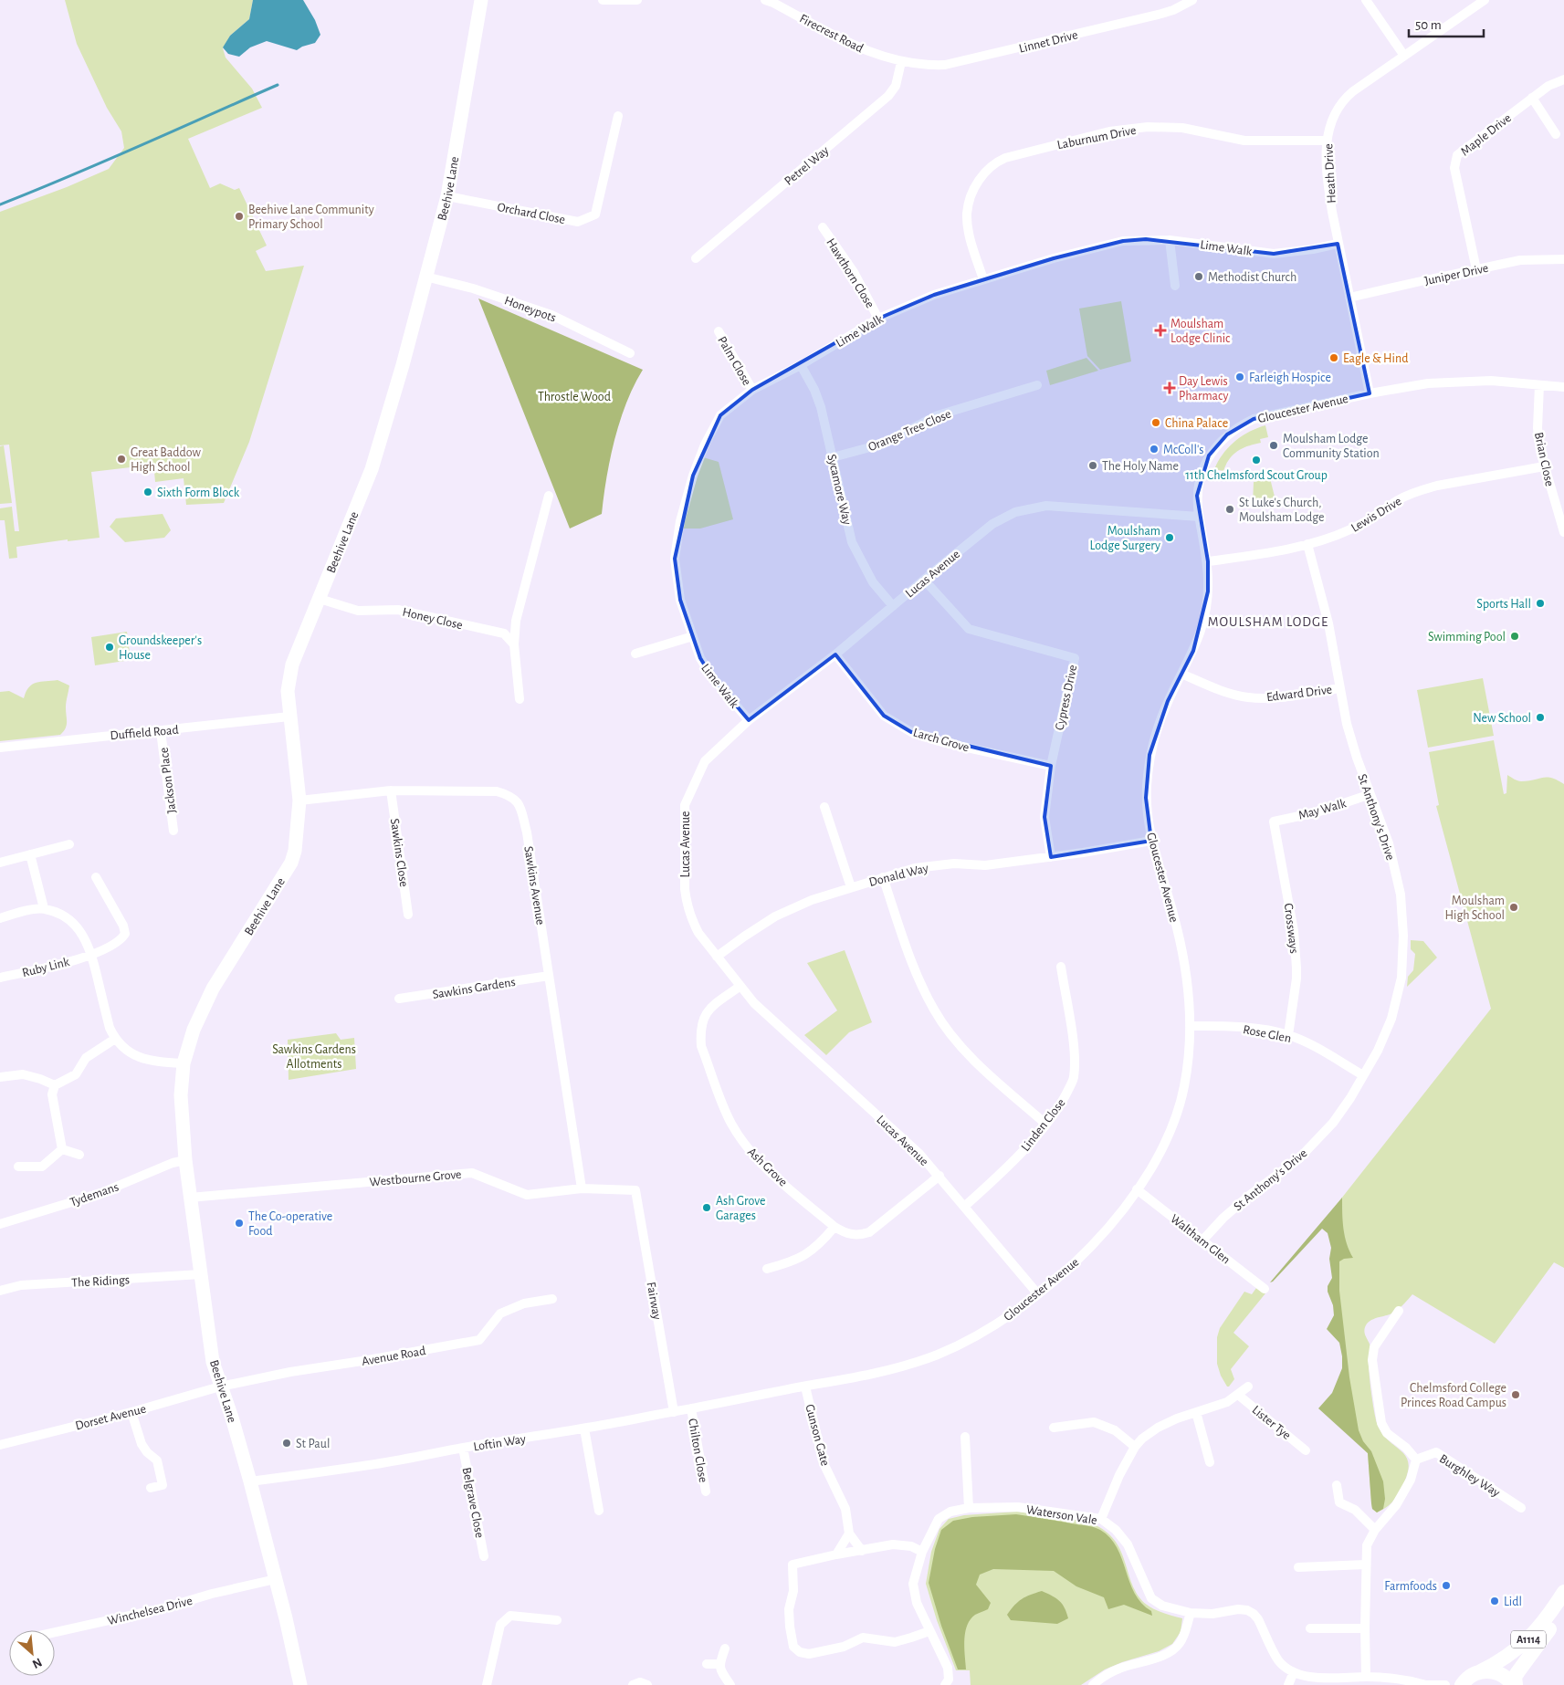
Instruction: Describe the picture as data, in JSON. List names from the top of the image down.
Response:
{
  "streets": {
    "main road": ["Beehive Lane", "A1114"],
    "street": [
      "Firecrest Road",
      "Linnet Drive",
      "Maple Drive",
      "Laburnum Drive",
      "Petrel Way",
      "Heath Drive",
      "Orchard Close",
      "Lime Walk",
      "Hawthorn Close",
      "Juniper Drive",
      "Honeypots",
      "Palm Close",
      "Gloucester Avenue",
      "Orange Tree Close",
      "Brian Close",
      "Sycamore Way",
      "Lewis Drive",
      "Lucas Avenue",
      "Honey Close",
      "Edward Drive",
      "Cypress Drive",
      "Duffield Road",
      "Larch Grove",
      "Jackson Place",
      "May Walk",
      "St Anthony's Drive",
      "Sawkins Close",
      "Donald Way",
      "Sawkins Avenue",
      "Crossways",
      "Ruby Link",
      "Sawkins Gardens",
      "Rose Glen",
      "Linden Close",
      "Ash Grove",
      "Westbourne Grove",
      "Tydemans",
      "Waltham Glen",
      "The Ridings",
      "Fairway",
      "Avenue Road",
      "Dorset Avenue",
      "Lister Tye",
      "Gunson Gate",
      "Loftin Way",
      "Chilton Close",
      "Burghley Way",
      "Belgrave Close",
      "Waterson Vale",
      "Winchelsea Drive"
    ]
  },
  "crossings": [
    ["Firecrest Road", "Linnet Drive"],
    ["Firecrest Road", "Petrel Way"],
    ["Linnet Drive", "Petrel Way"],
    ["Maple Drive", "Juniper Drive"],
    ["Laburnum Drive", "Heath Drive"],
    ["Laburnum Drive", "Lime Walk"],
    ["Heath Drive", "Lime Walk"],
    ["Heath Drive", "Juniper Drive"],
    ["Heath Drive", "Gloucester Avenue"],
    ["Beehive Lane", "Orchard Close"],
    ["Beehive Lane", "Honeypots"],
    ["Beehive Lane", "Honey Close"],
    ["Beehive Lane", "Duffield Road"],
    ["Beehive Lane", "Sawkins Avenue"],
    ["Beehive Lane", "Westbourne Grove"],
    ["Beehive Lane", "Tydemans"],
    ["Beehive Lane", "The Ridings"],
    ["Beehive Lane", "Avenue Road"],
    ["Beehive Lane", "Dorset Avenue"],
    ["Beehive Lane", "Loftin Way"],
    ["Beehive Lane", "Winchelsea Drive"],
    ["Lime Walk", "Hawthorn Close"],
    ["Lime Walk", "Palm Close"],
    ["Lime Walk", "Sycamore Way"],
    ["Lime Walk", "Lucas Avenue"],
    ["Gloucester Avenue", "Brian Close"],
    ["Gloucester Avenue", "Lewis Drive"],
    ["Gloucester Avenue", "Lucas Avenue"],
    ["Gloucester Avenue", "Edward Drive"],
    ["Gloucester Avenue", "Donald Way"],
    ["Gloucester Avenue", "Rose Glen"],
    ["Gloucester Avenue", "Waltham Glen"],
    ["Gloucester Avenue", "Gunson Gate"],
    ["Gloucester Avenue", "Loftin Way"],
    ["Orange Tree Close", "Sycamore Way"],
    ["Brian Close", "Lewis Drive"],
    ["Sycamore Way", "Lucas Avenue"],
    ["Lewis Drive", "St Anthony's Drive"],
    ["Lucas Avenue", "Cypress Drive"],
    ["Lucas Avenue", "Larch Grove"],
    ["Lucas Avenue", "Donald Way"],
    ["Lucas Avenue", "Linden Close"],
    ["Lucas Avenue", "Ash Grove"],
    ["Edward Drive", "St Anthony's Drive"],
    ["Cypress Drive", "Larch Grove"],
    ["Cypress Drive", "Donald Way"],
    ["Duffield Road", "Jackson Place"],
    ["May Walk", "St Anthony's Drive"],
    ["May Walk", "Crossways"],
    ["St Anthony's Drive", "Rose Glen"],
    ["St Anthony's Drive", "Waltham Glen"],
    ["Sawkins Close", "Sawkins Avenue"],
    ["Sawkins Avenue", "Sawkins Gardens"],
    ["Sawkins Avenue", "Westbourne Grove"],
    ["Crossways", "Rose Glen"],
    ["Westbourne Grove", "Fairway"],
    ["Fairway", "Loftin Way"],
    ["Avenue Road", "Dorset Avenue"],
    ["Loftin Way", "Chilton Close"],
    ["Loftin Way", "Belgrave Close"]
  ],
  "districts": ["MOULSHAM LODGE"],
  "parks": ["Throstle Wood", "Sawkins Gardens Allotments"],
  "places": {
    "other": [
      "Beehive Lane Community Primary School",
      "Methodist Church",
      "Eagle & Hind",
      "Farleigh Hospice",
      "China Palace",
      "Moulsham Lodge Community Station",
      "McColl's",
      "Great Baddow High School",
      "11th Chelmsford Scout Group",
      "The Holy Name",
      "Sixth Form Block",
      "St Luke's Church, Moulsham Lodge",
      "Moulsham Lodge Surgery",
      "Sports Hall",
      "Swimming Pool",
      "Groundskeeper's House",
      "New School",
      "Moulsham High School",
      "Ash Grove Garages",
      "The Co-operative Food",
      "Chelmsford College Princes Road Campus",
      "St Paul",
      "Farmfoods",
      "Lidl"
    ],
    "health": ["Moulsham Lodge Clinic", "Day Lewis Pharmacy"]
  },
  "scale_bar": "50 m",
  "north": "bottom right"
}
